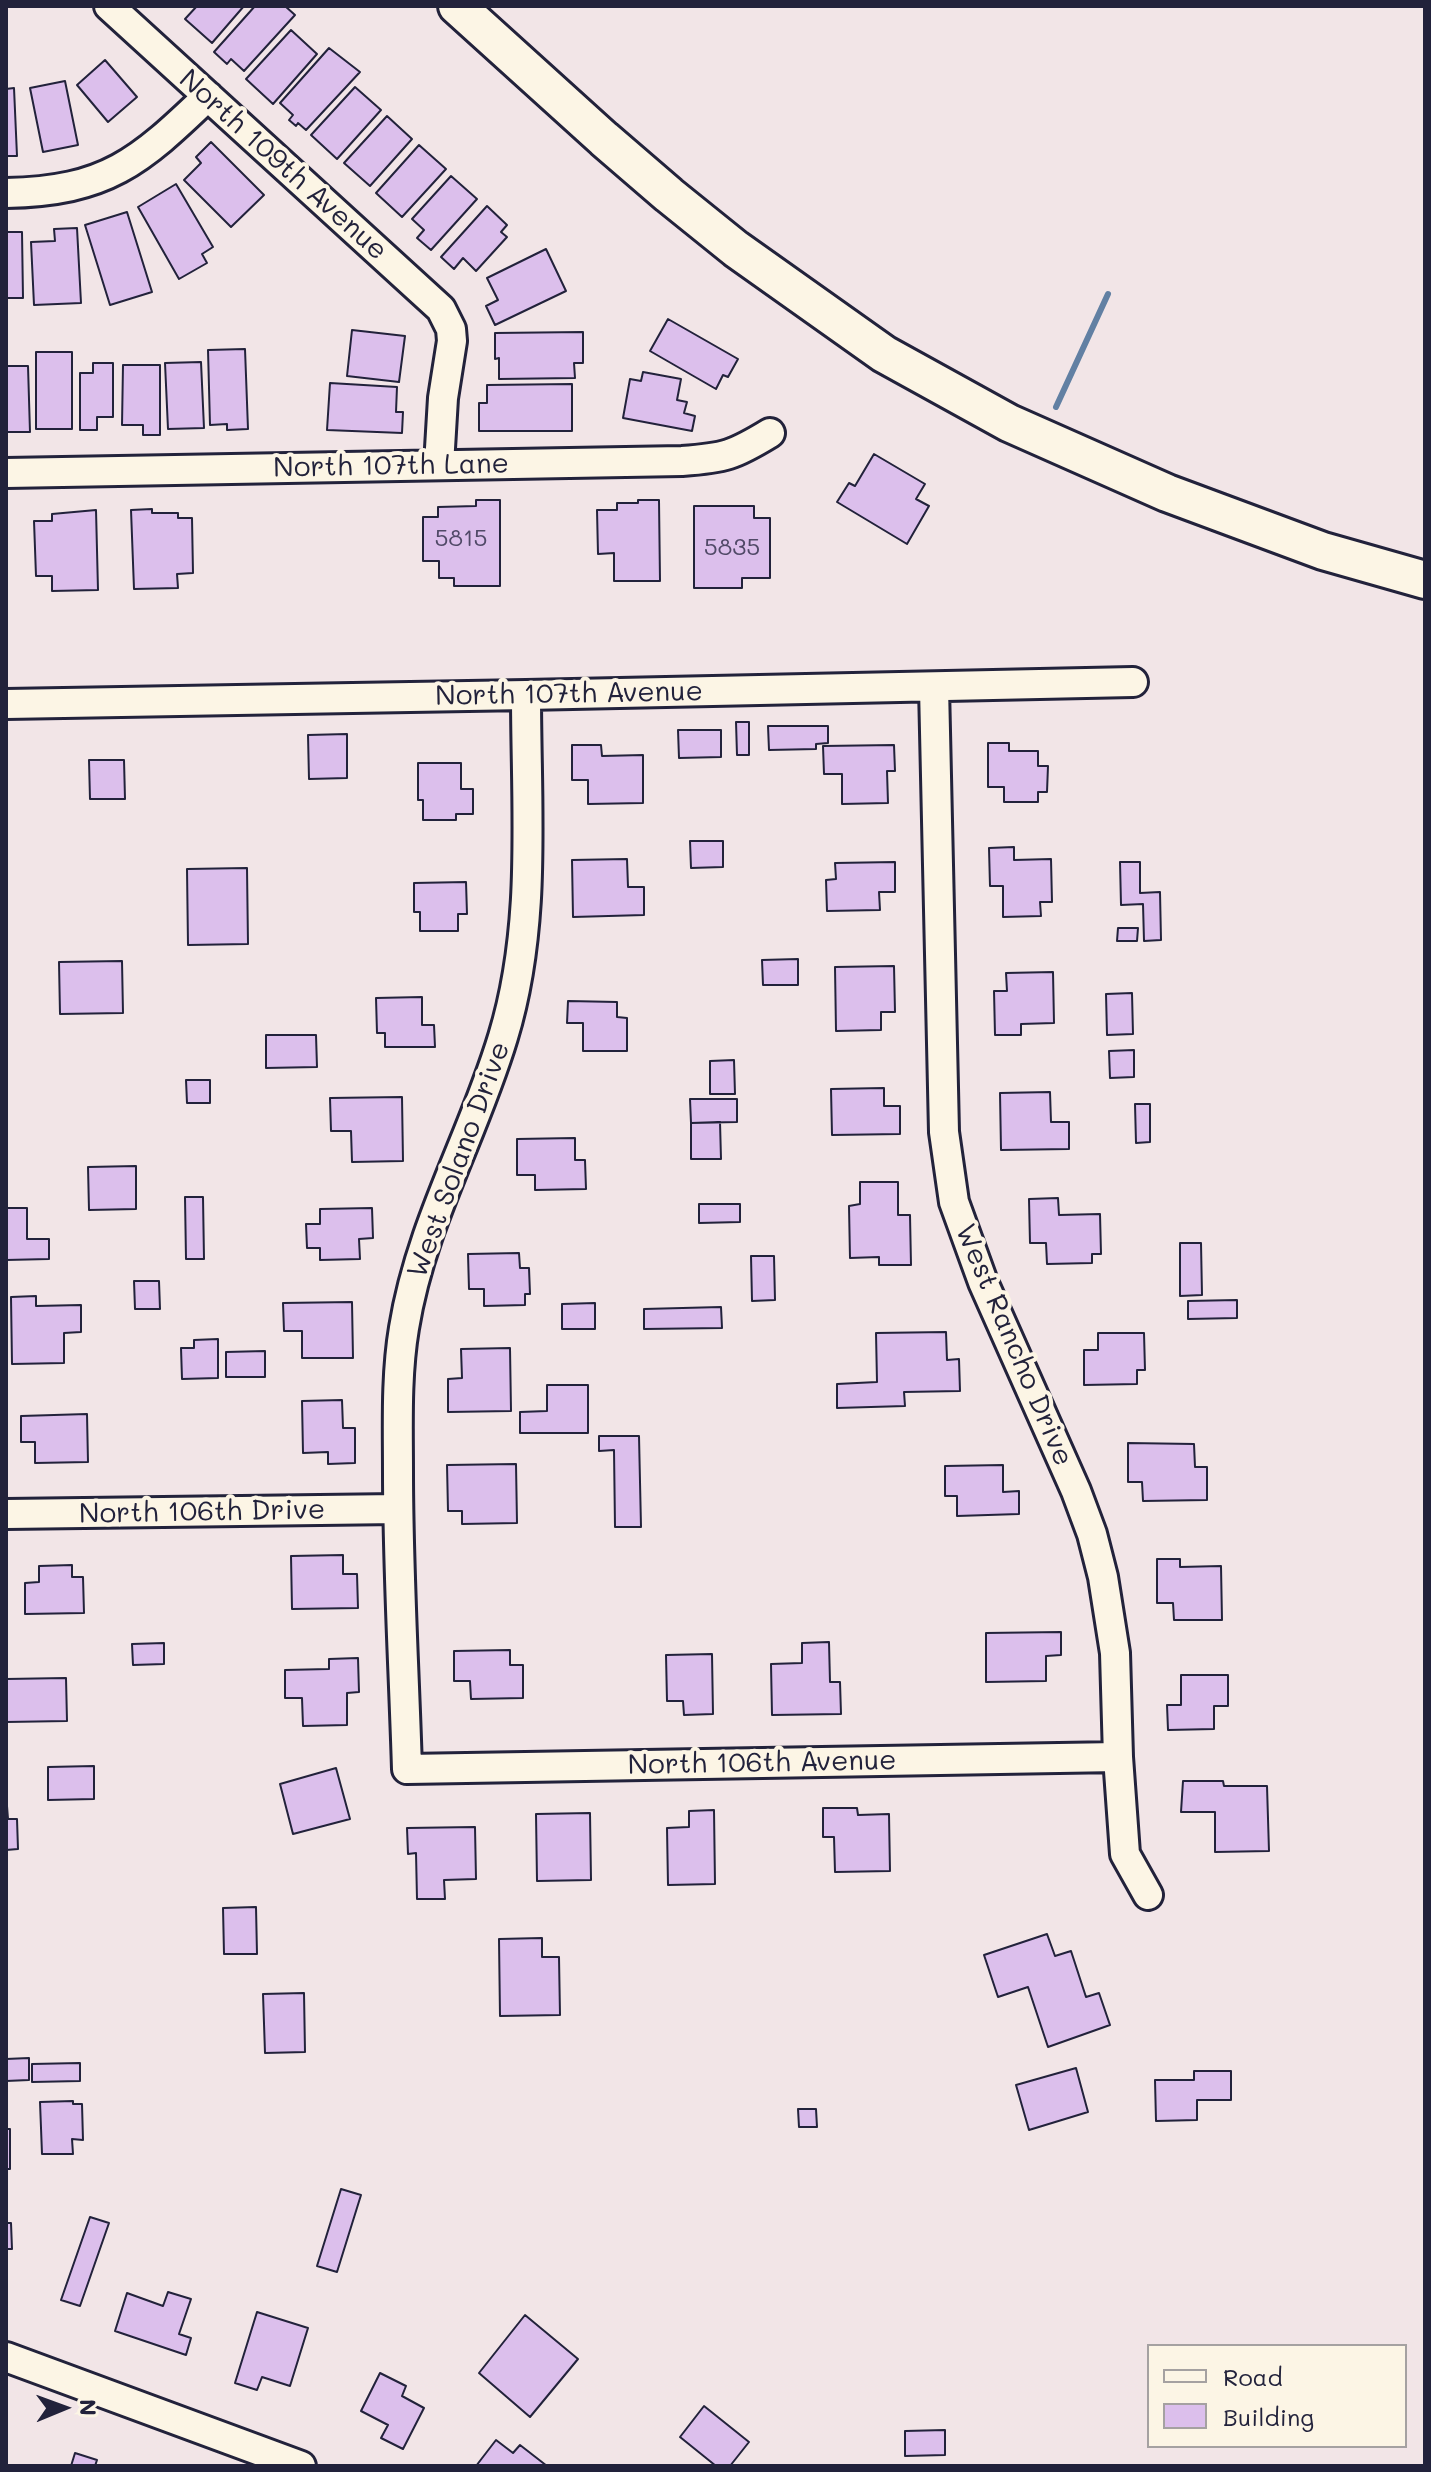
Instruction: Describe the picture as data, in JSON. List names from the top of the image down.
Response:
{
  "streets": {
    "street": [
      "North 109th Avenue",
      "North 107th Lane",
      "North 107th Avenue",
      "West Solano Drive",
      "West Rancho Drive",
      "North 106th Drive",
      "North 106th Avenue"
    ]
  },
  "crossings": [
    ["North 109th Avenue", "North 107th Lane"],
    ["North 107th Avenue", "West Solano Drive"],
    ["North 107th Avenue", "West Rancho Drive"],
    ["West Solano Drive", "North 106th Drive"],
    ["West Solano Drive", "North 106th Avenue"],
    ["West Rancho Drive", "North 106th Avenue"]
  ],
  "house_numbers": ["5815", "5835"],
  "legend": ["Road", "Building"],
  "north": "right"
}
